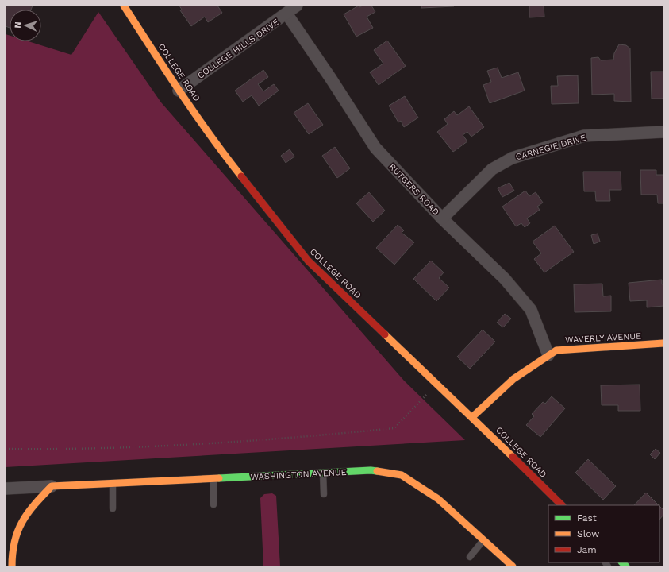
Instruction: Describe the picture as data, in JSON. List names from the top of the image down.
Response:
{
  "streets": {
    "street": [
      "COLLEGE HILLS DRIVE",
      "COLLEGE ROAD",
      "CARNEGIE DRIVE",
      "RUTGERS ROAD",
      "WAVERLY AVENUE",
      "WASHINGTON AVENUE"
    ]
  },
  "crossings": [
    ["COLLEGE HILLS DRIVE", "COLLEGE ROAD"],
    ["COLLEGE HILLS DRIVE", "RUTGERS ROAD"],
    ["COLLEGE ROAD", "WAVERLY AVENUE"],
    ["CARNEGIE DRIVE", "RUTGERS ROAD"],
    ["RUTGERS ROAD", "WAVERLY AVENUE"]
  ],
  "legend": ["Fast", "Slow", "Jam"],
  "north": "left"
}
